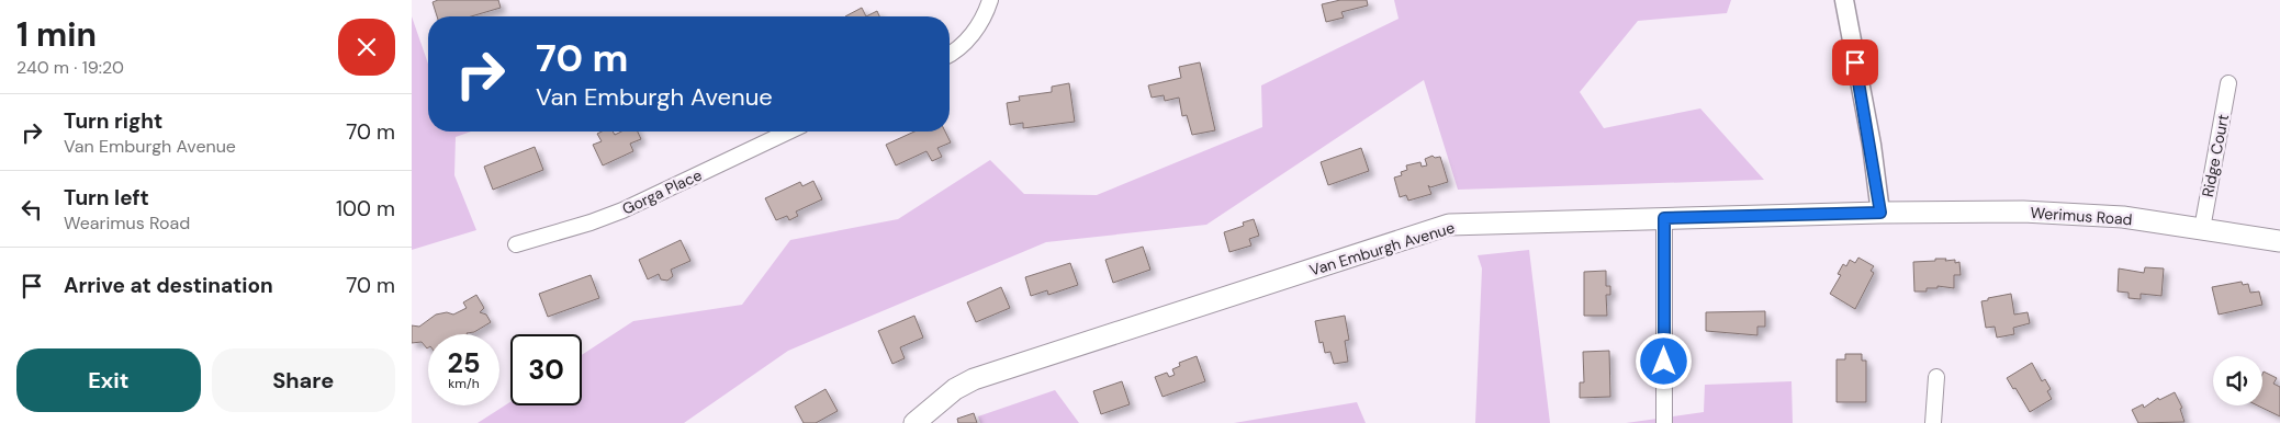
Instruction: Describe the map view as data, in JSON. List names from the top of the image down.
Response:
{
  "streets": {
    "main road": ["Werimus Road", "Van Emburgh Avenue"],
    "street": ["Ridge Court", "Gorga Place"]
  },
  "crossings": [
    ["Ridge Court", "Werimus Road"],
    ["Werimus Road", "Van Emburgh Avenue"]
  ],
  "page": {
    "heading": ["1 min", "240 m · 19:20"],
    "turn": ["70 m", "Van Emburgh Avenue"],
    "list": [
      {
        "name": "Turn right",
        "note": "Van Emburgh Avenue",
        "value": "70 m"
      },
      {
        "name": "Turn left",
        "note": "Wearimus Road",
        "value": "100 m"
      },
      {
        "name": "Arrive at destination",
        "value": "70 m"
      }
    ],
    "speed": "25 km/h",
    "limit": "30",
    "buttons": ["Exit", "Share"]
  }
}
